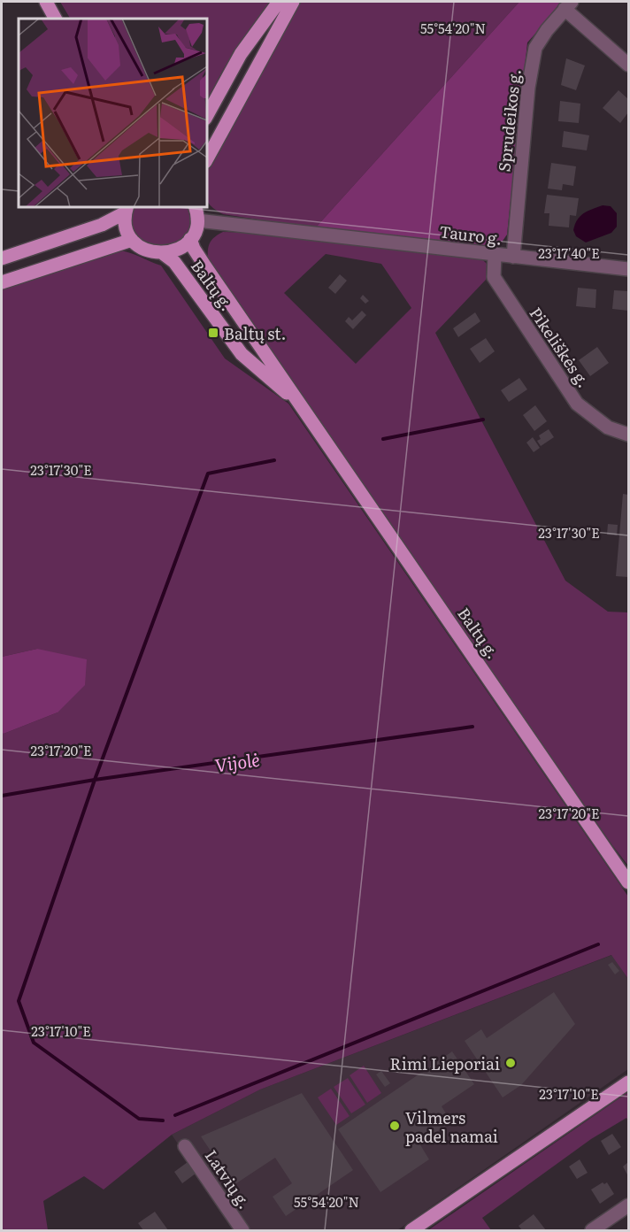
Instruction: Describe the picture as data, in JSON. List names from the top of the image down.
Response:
{
  "streets": {
    "main road": ["Baltų g."],
    "street": [
      "Sprudeikos g.",
      "Tauro g.",
      "Pikeliškės g.",
      "Latvių g."
    ]
  },
  "crossings": [
    ["Sprudeikos g.", "Tauro g."],
    ["Tauro g.", "Pikeliškės g."]
  ],
  "water": ["Vijolė"],
  "places": {
    "transit": ["Baltų st."],
    "other": ["Rimi Lieporiai", "Vilmers padel namai"]
  },
  "coordinates": [
    "55°54'20\"N",
    "23°17'40\"E",
    "23°17'30\"E",
    "23°17'20\"E",
    "23°17'10\"E"
  ]
}
